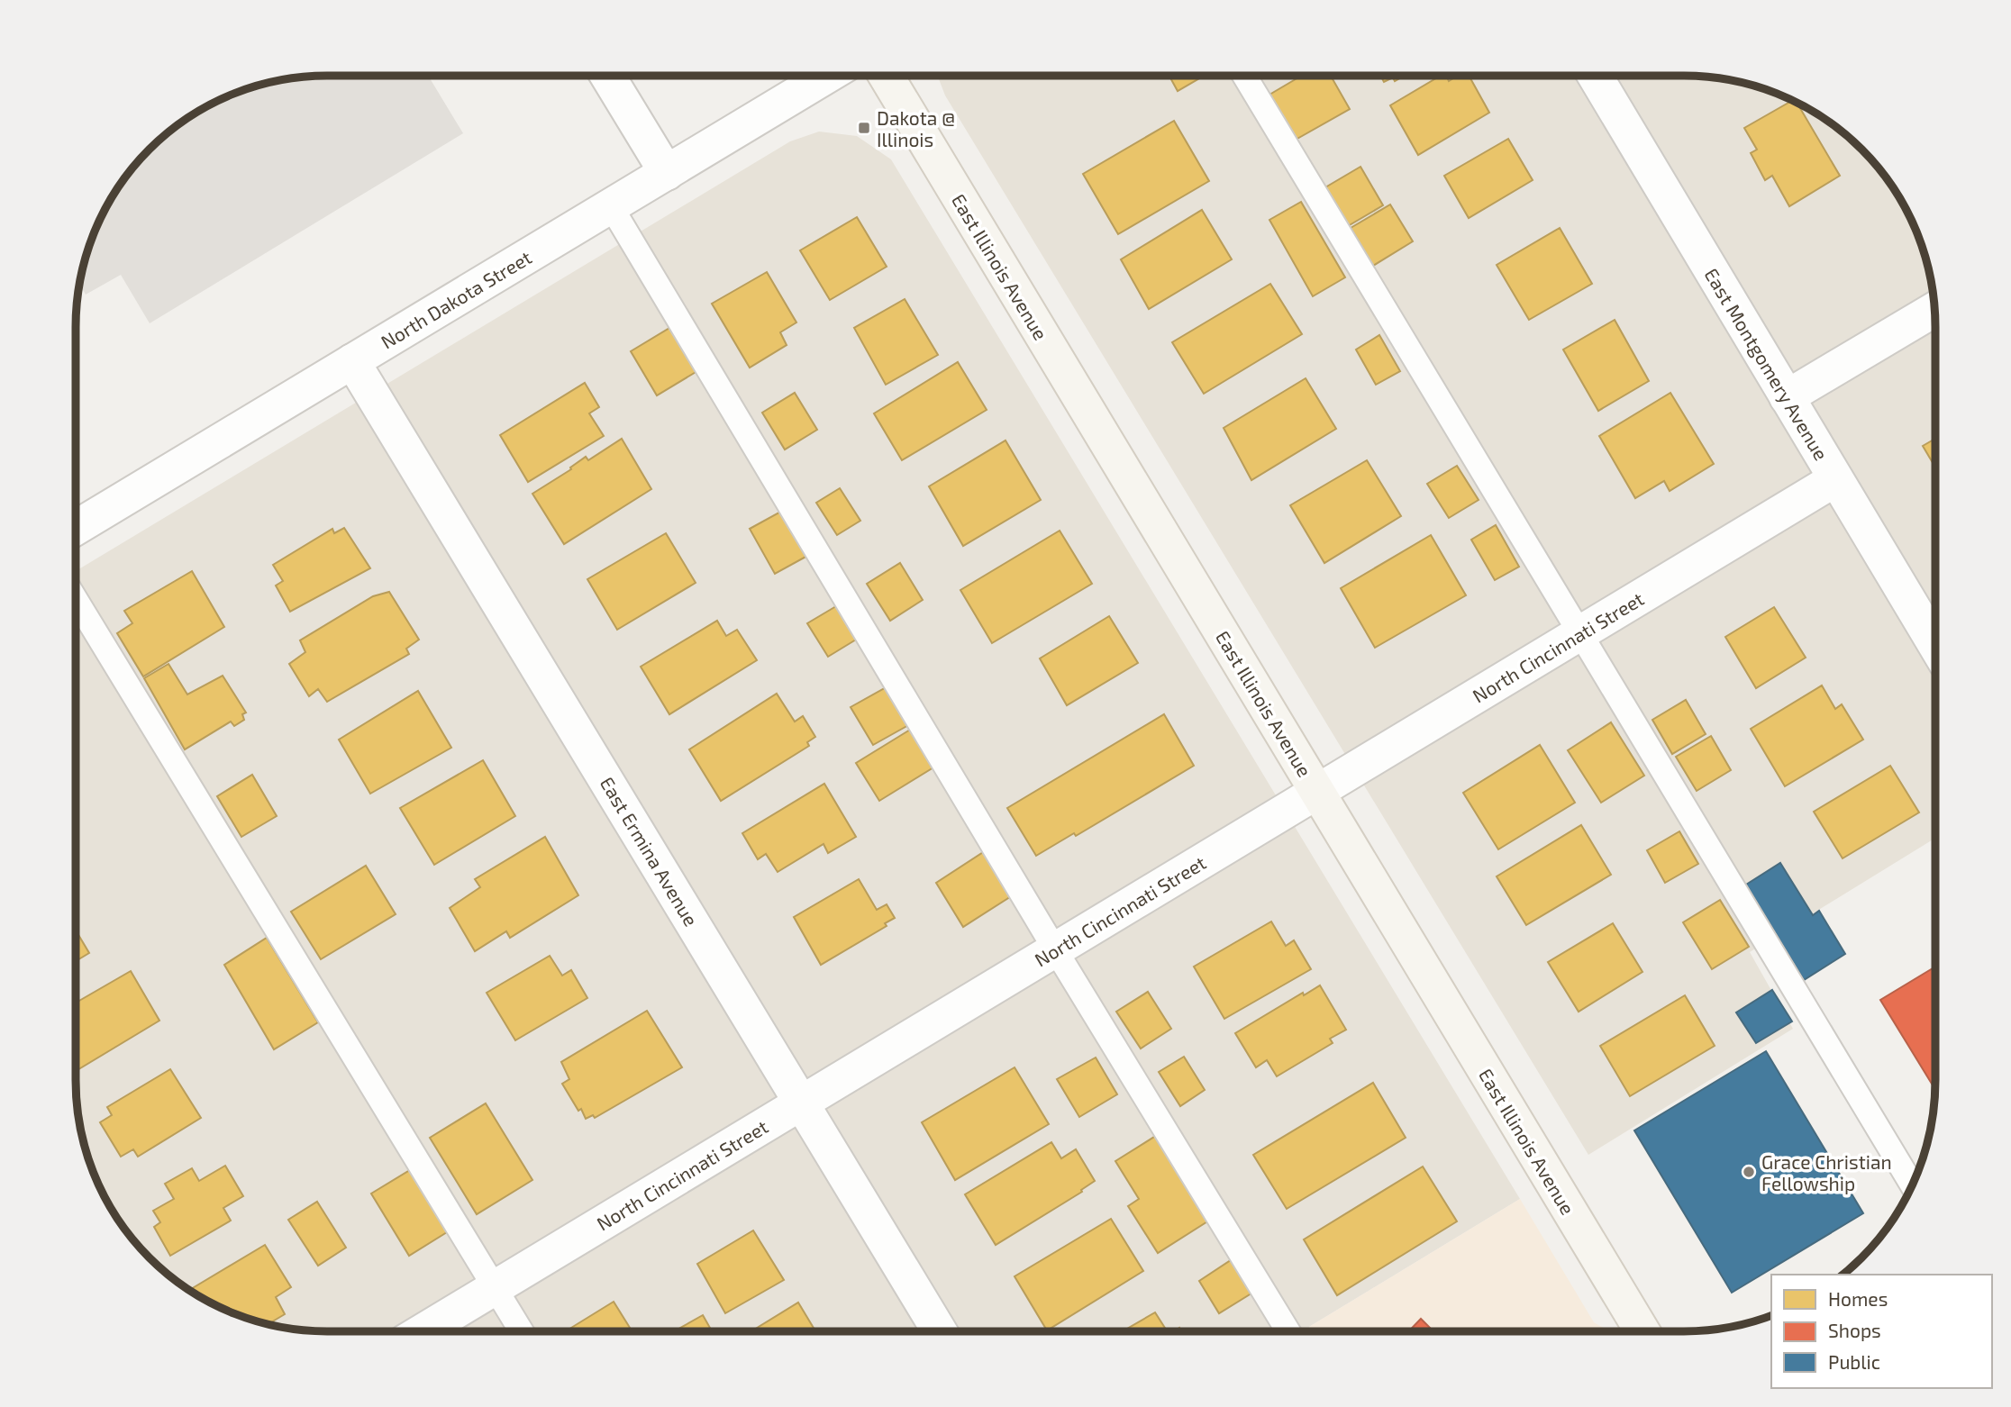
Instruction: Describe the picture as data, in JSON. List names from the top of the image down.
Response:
{
  "streets": {
    "street": [
      "East Illinois Avenue",
      "North Dakota Street",
      "East Montgomery Avenue",
      "North Cincinnati Street",
      "East Ermina Avenue"
    ]
  },
  "crossings": [
    ["East Illinois Avenue", "North Cincinnati Street"],
    ["North Dakota Street", "East Ermina Avenue"],
    ["East Montgomery Avenue", "North Cincinnati Street"],
    ["North Cincinnati Street", "East Ermina Avenue"]
  ],
  "places": {
    "transit": ["Dakota @ Illinois"],
    "other": ["Grace Christian Fellowship"]
  },
  "legend": ["Homes", "Shops", "Public"]
}
